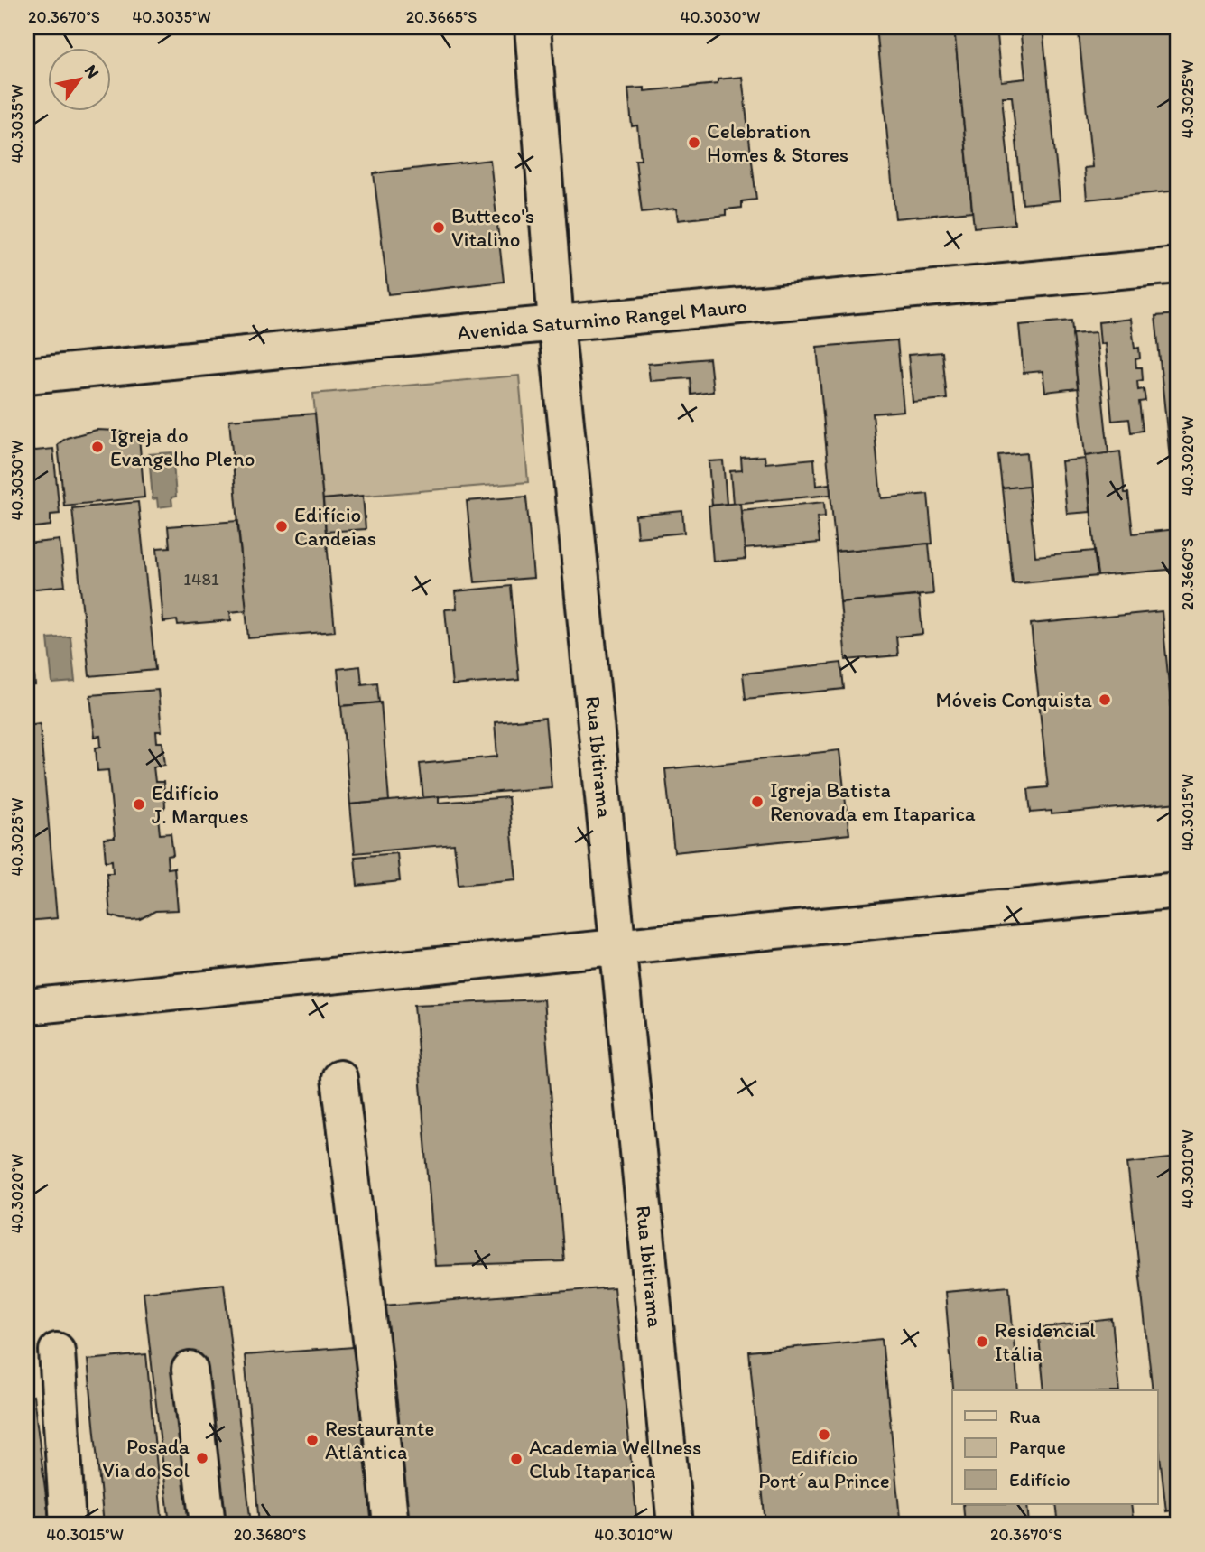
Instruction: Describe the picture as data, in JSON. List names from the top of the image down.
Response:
{
  "streets": {
    "main road": ["Avenida Saturnino Rangel Mauro", "Rua Ibitirama"]
  },
  "crossings": [
    ["Avenida Saturnino Rangel Mauro", "Rua Ibitirama"]
  ],
  "places": [
    "Celebration Homes & Stores",
    "Butteco's Vitalino",
    "Igreja do Evangelho Pleno",
    "Edifício Candeias",
    "Móveis Conquista",
    "Igreja Batista Renovada em Itaparica",
    "Edifício J. Marques",
    "Residencial Itália",
    "Edifício Port´au Prince",
    "Restaurante Atlântica",
    "Posada Via do Sol",
    "Academia Wellness Club Itaparica"
  ],
  "house_numbers": ["1481"],
  "legend": ["Rua", "Parque", "Edifício"],
  "north": "top right",
  "coordinates": [
    "20.3670°S",
    "40.3035°W",
    "20.3665°S",
    "40.3030°W",
    "40.3025°W",
    "40.3020°W",
    "20.3660°S",
    "40.3015°W",
    "40.3010°W",
    "20.3680°S"
  ]
}
